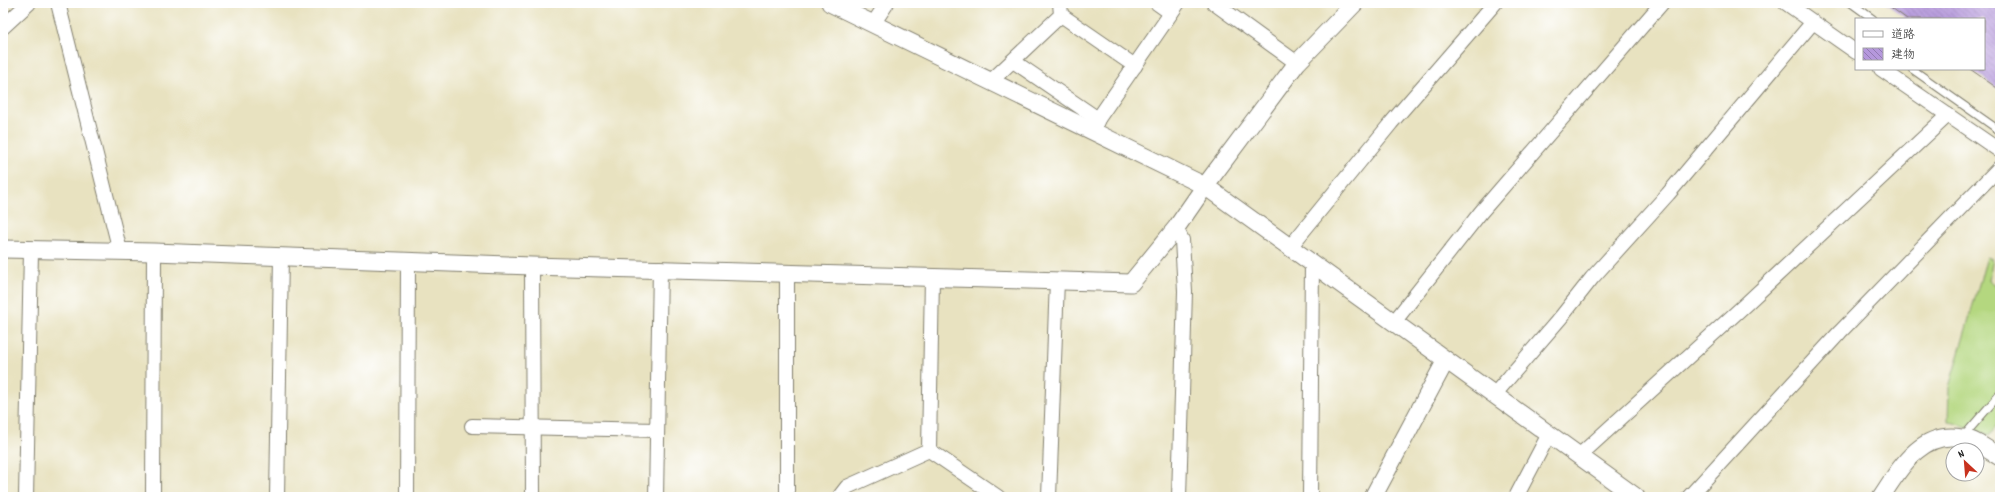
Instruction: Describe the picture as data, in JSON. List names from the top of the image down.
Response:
{
  "legend": ["道路", "建物"],
  "north": "top left"
}
